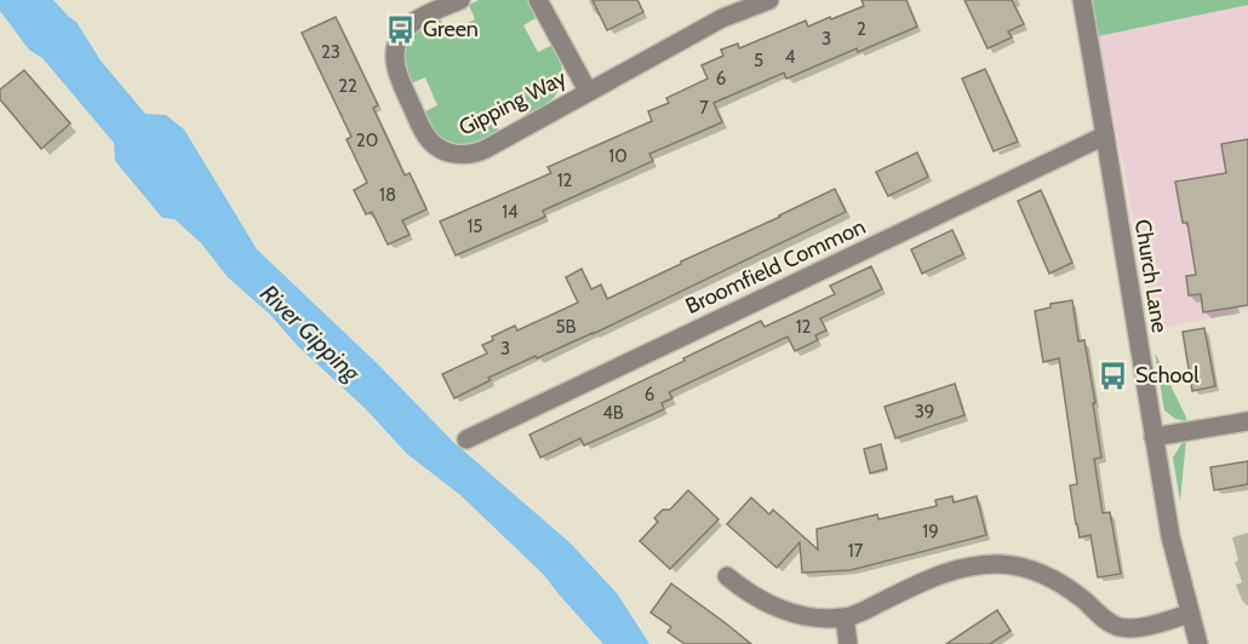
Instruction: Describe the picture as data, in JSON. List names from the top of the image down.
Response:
{
  "streets": {
    "street": ["Gipping Way", "Broomfield Common", "Church Lane"]
  },
  "crossings": [
    ["Broomfield Common", "Church Lane"]
  ],
  "water": ["River Gipping"],
  "places": {
    "bus stop": ["Green", "School"]
  },
  "house_numbers": [
    "2",
    "3",
    "23",
    "4",
    "5",
    "6",
    "22",
    "7",
    "20",
    "10",
    "12",
    "18",
    "14",
    "15",
    "5B",
    "12",
    "3",
    "6",
    "39",
    "4B",
    "19",
    "17"
  ]
}
